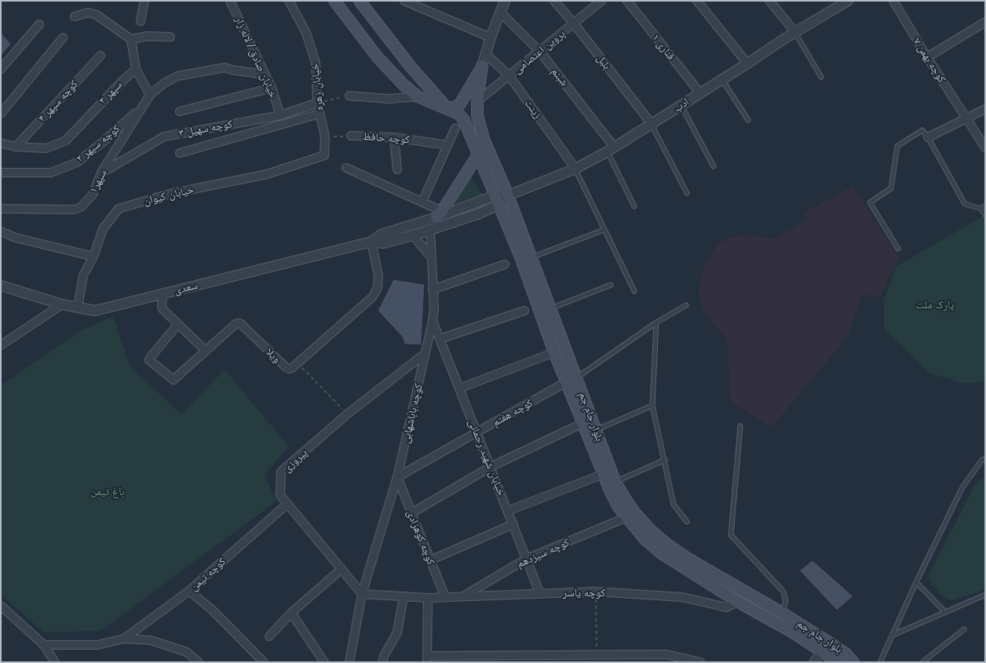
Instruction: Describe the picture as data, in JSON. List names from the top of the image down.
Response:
{
  "streets": {
    "main road": ["بلوار جام جم"],
    "street": [
      "قناری ۱",
      "پروین اعتصامی",
      "خیابان صادق / لاله زار",
      "کوچه بهمن ۷",
      "بلبل",
      "شبنم",
      "خیابان زهره",
      "سپهر ۳",
      "کوچه سپهر ۴",
      "ادب",
      "زینت",
      "کوچه سهیل ۳",
      "کوچه حافظ",
      "کوچه سپهر ۲",
      "سپهر۱",
      "خیابان کیوان",
      "سعدی",
      "ویلا",
      "کوچه هفتم",
      "کوچه باباشهابی",
      "خیابان شهید رحمانی",
      "پیروزی",
      "کوچه کوهزادی",
      "کوچه سیزدهم",
      "کوچه تیمن",
      "کوچه یاسر"
    ]
  },
  "crossings": [
    ["قناری ۱", "ادب"],
    ["پروین اعتصامی", "بلبل"],
    ["پروین اعتصامی", "شبنم"],
    ["پروین اعتصامی", "زینت"],
    ["پروین اعتصامی", "بلوار جام جم"],
    ["خیابان صادق / لاله زار", "کوچه سهیل ۳"],
    ["بلبل", "ادب"],
    ["شبنم", "ادب"],
    ["خیابان زهره", "کوچه سهیل ۳"],
    ["خیابان زهره", "کوچه حافظ"],
    ["خیابان زهره", "خیابان کیوان"],
    ["سپهر ۳", "کوچه سپهر ۴"],
    ["ادب", "زینت"],
    ["ادب", "بلوار جام جم"],
    ["کوچه سهیل ۳", "سپهر۱"],
    ["کوچه سپهر ۲", "سپهر۱"],
    ["خیابان کیوان", "سعدی"],
    ["سعدی", "ویلا"],
    ["سعدی", "کوچه باباشهابی"],
    ["سعدی", "بلوار جام جم"],
    ["کوچه هفتم", "کوچه باباشهابی"],
    ["کوچه هفتم", "بلوار جام جم"],
    ["کوچه هفتم", "خیابان شهید رحمانی"],
    ["کوچه هفتم", "کوچه کوهزادی"],
    ["کوچه باباشهابی", "خیابان شهید رحمانی"],
    ["کوچه باباشهابی", "پیروزی"],
    ["کوچه باباشهابی", "کوچه کوهزادی"],
    ["کوچه باباشهابی", "کوچه یاسر"],
    ["بلوار جام جم", "کوچه سیزدهم"],
    ["بلوار جام جم", "کوچه یاسر"],
    ["خیابان شهید رحمانی", "کوچه سیزدهم"],
    ["خیابان شهید رحمانی", "کوچه یاسر"],
    ["پیروزی", "کوچه تیمن"],
    ["پیروزی", "کوچه یاسر"],
    ["کوچه کوهزادی", "کوچه یاسر"],
    ["کوچه سیزدهم", "کوچه یاسر"]
  ],
  "parks": ["پارک ملت", "باغ تیمن"]
}
